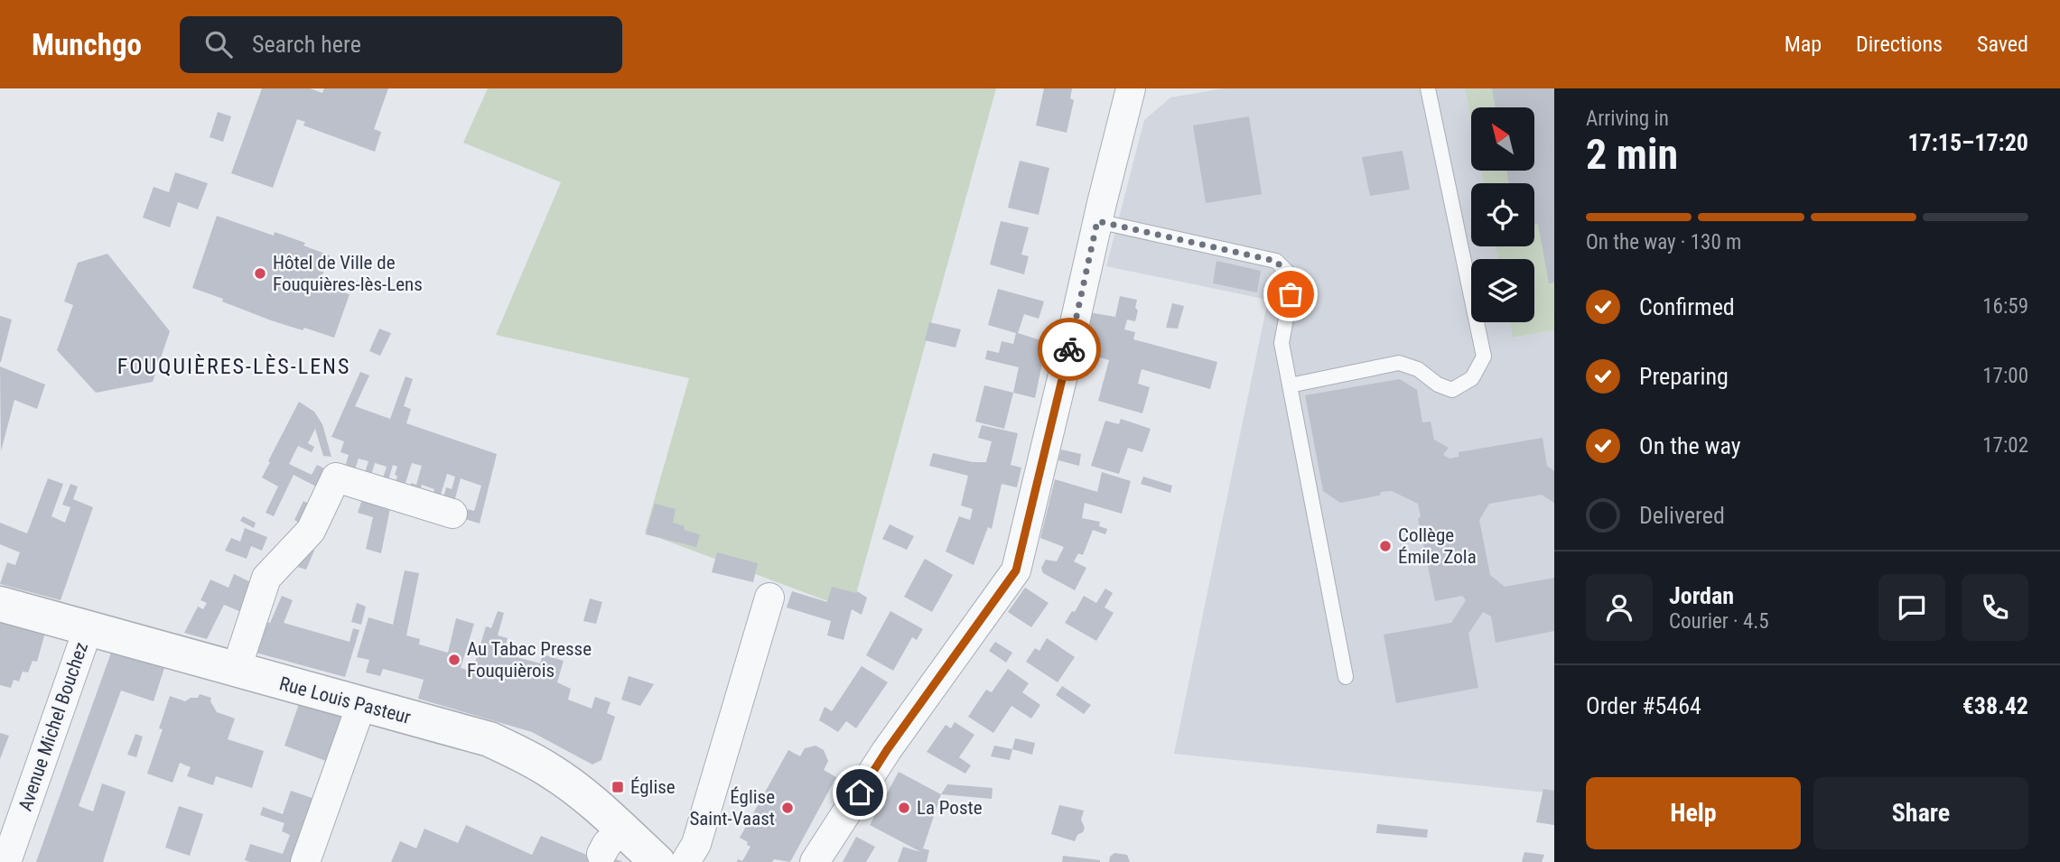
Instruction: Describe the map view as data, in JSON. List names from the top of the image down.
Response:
{
  "streets": {
    "street": ["Rue Louis Pasteur", "Avenue Michel Bouchez"]
  },
  "crossings": [
    ["Rue Louis Pasteur", "Avenue Michel Bouchez"]
  ],
  "districts": ["FOUQUIÈRES-LÈS-LENS"],
  "places": {
    "other": [
      "Hôtel de Ville de Fouquières-lès-Lens",
      "Collège Émile Zola",
      "Au Tabac Presse Fouquièrois",
      "Église Saint-Vaast",
      "La Poste"
    ],
    "transit": ["Église"]
  },
  "north": "top left",
  "page": {
    "header": "Munchgo",
    "search": "Search here",
    "nav": ["Map", "Directions", "Saved"],
    "heading": ["2 min", "Arriving in", "17:15–17:20"],
    "panel": [
      "Jordan",
      "Courier · 4.5",
      "Order #5464",
      "€38.42"
    ],
    "bar": "On the way · 130 m",
    "list": [
      ["Confirmed", "16:59"],
      ["Preparing", "17:00"],
      ["On the way", "17:02"],
      "Delivered"
    ],
    "buttons": ["Help", "Share"]
  }
}
